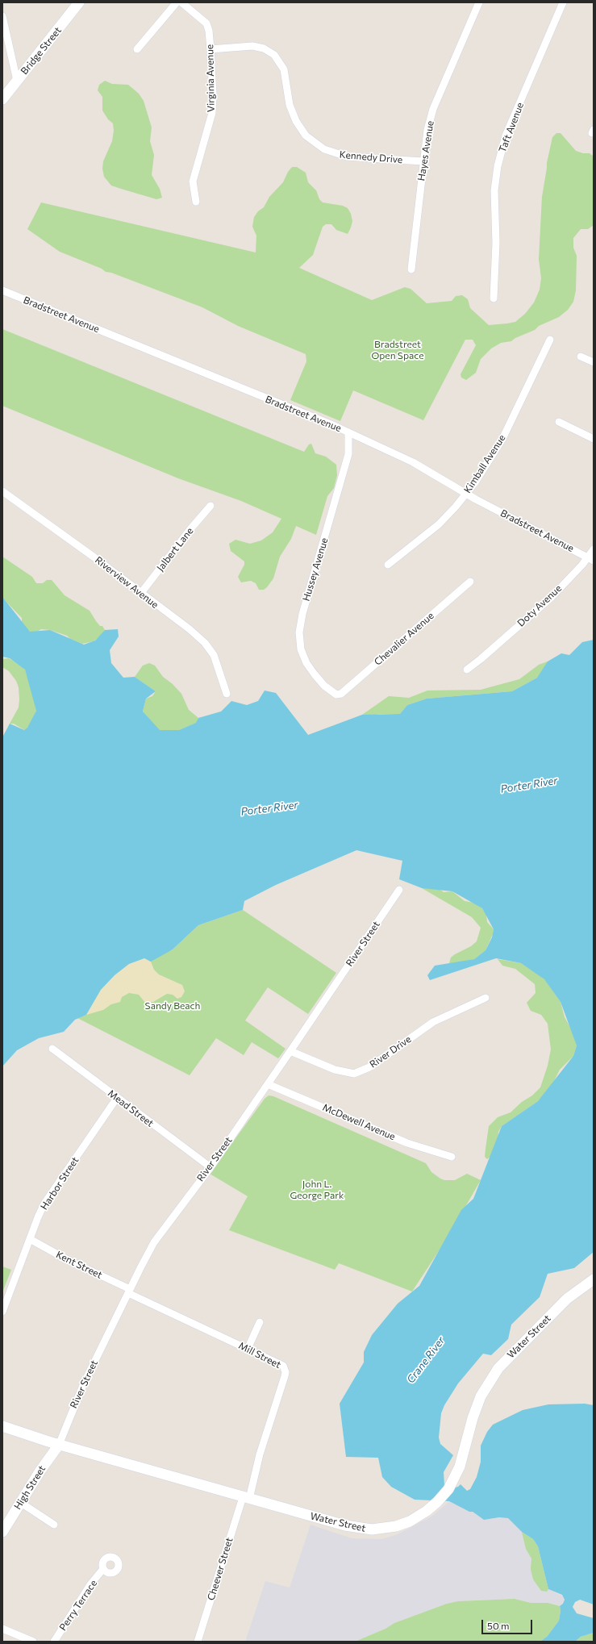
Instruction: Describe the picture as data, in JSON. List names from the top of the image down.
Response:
{
  "streets": {
    "main road": ["Bridge Street", "Water Street", "High Street"],
    "street": [
      "Virginia Avenue",
      "Taft Avenue",
      "Hayes Avenue",
      "Kennedy Drive",
      "Bradstreet Avenue",
      "Kimball Avenue",
      "Jalbert Lane",
      "Hussey Avenue",
      "Riverview Avenue",
      "Doty Avenue",
      "Chevalier Avenue",
      "River Street",
      "River Drive",
      "Mead Street",
      "McDewell Avenue",
      "Harbor Street",
      "Kent Street",
      "Mill Street",
      "Cheever Street",
      "Perry Terrace"
    ]
  },
  "crossings": [
    ["Virginia Avenue", "Kennedy Drive"],
    ["Hayes Avenue", "Kennedy Drive"],
    ["Bradstreet Avenue", "Kimball Avenue"],
    ["Bradstreet Avenue", "Hussey Avenue"],
    ["Bradstreet Avenue", "Doty Avenue"],
    ["Jalbert Lane", "Riverview Avenue"],
    ["Hussey Avenue", "Chevalier Avenue"],
    ["River Street", "River Drive"],
    ["River Street", "Mead Street"],
    ["River Street", "McDewell Avenue"],
    ["River Street", "Kent Street"],
    ["River Street", "Water Street"],
    ["River Street", "Mill Street"],
    ["River Street", "High Street"],
    ["Mead Street", "Harbor Street"],
    ["Harbor Street", "Kent Street"],
    ["Kent Street", "Mill Street"],
    ["Water Street", "Mill Street"],
    ["Water Street", "High Street"],
    ["Water Street", "Cheever Street"],
    ["Mill Street", "Cheever Street"]
  ],
  "water": ["Porter River", "Crane River"],
  "parks": ["Bradstreet Open Space", "Sandy Beach", "John L. George Park"],
  "scale_bar": "50 m"
}
